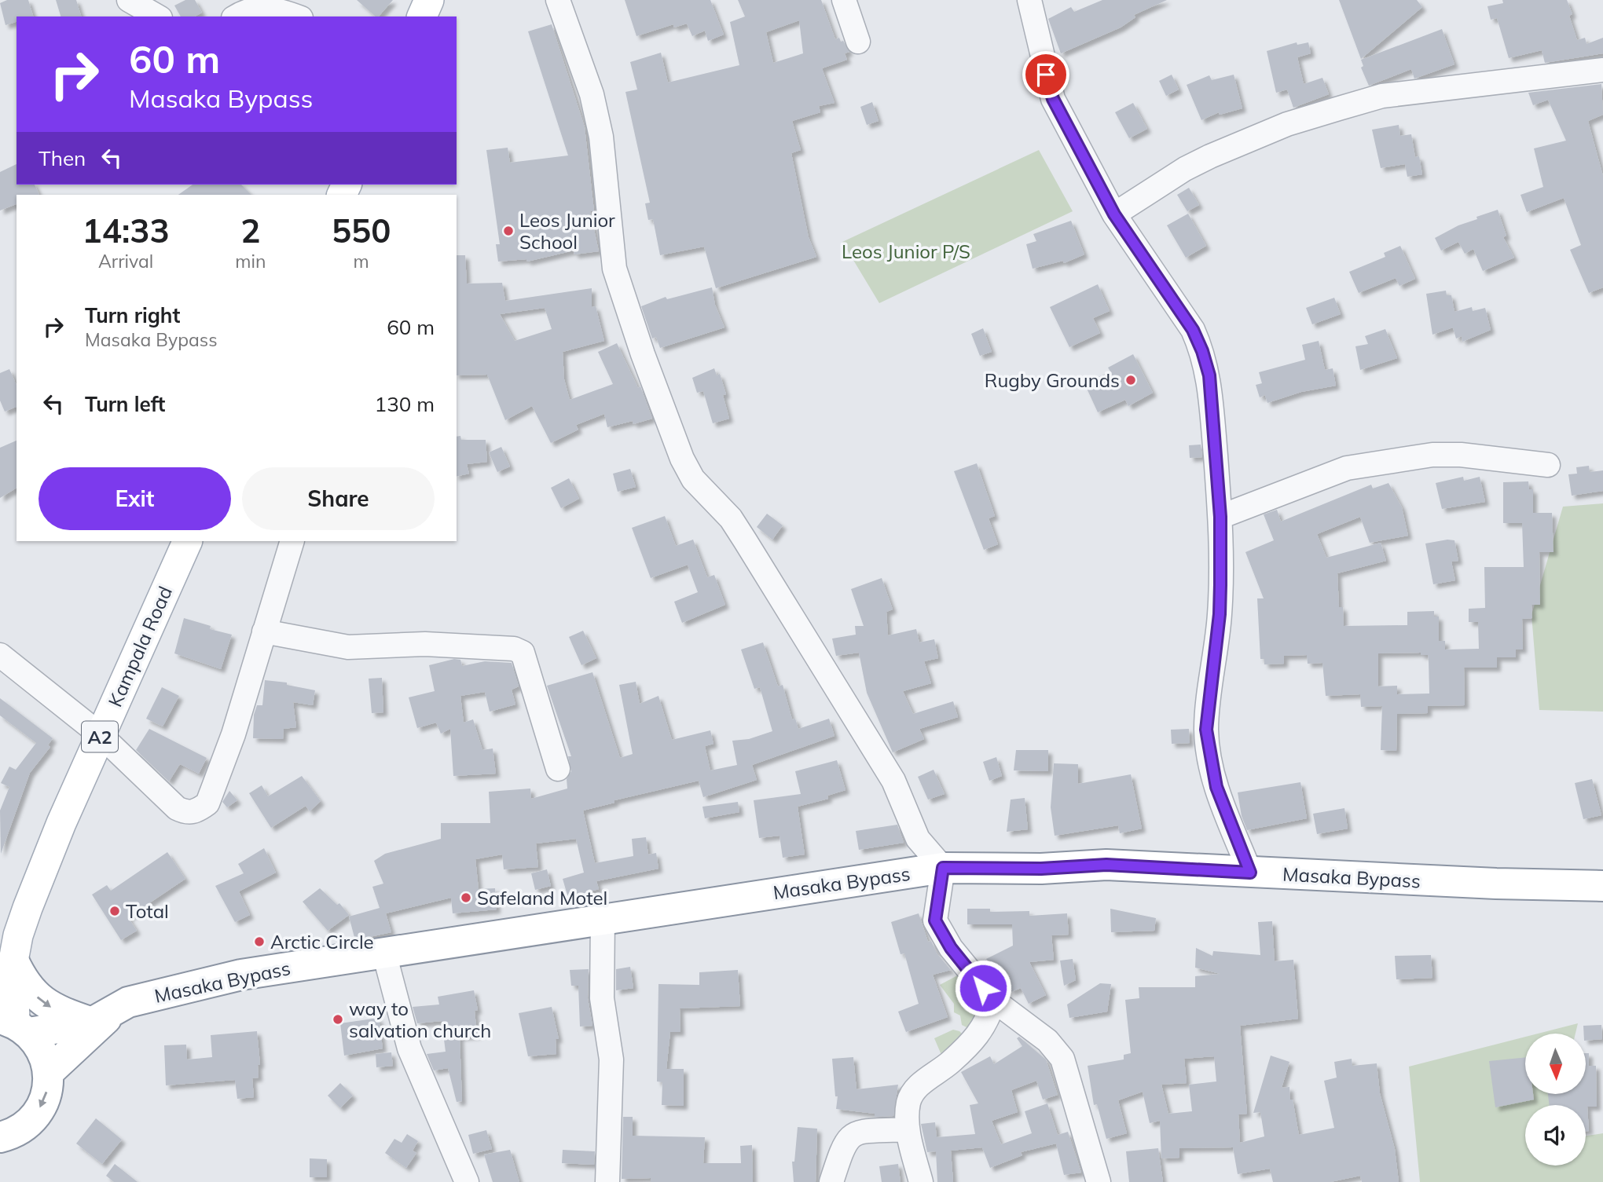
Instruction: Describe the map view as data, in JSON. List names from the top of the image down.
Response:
{
  "streets": {
    "highway": ["Masaka Bypass"],
    "main road": ["Kampala Road", "A2"]
  },
  "crossings": [
    ["Kampala Road", "Masaka Bypass"]
  ],
  "parks": ["Leos Junior P/S"],
  "places": [
    "Leos Junior School",
    "Rugby Grounds",
    "Safeland Motel",
    "Total",
    "Arctic Circle",
    "way to salvation church"
  ],
  "north": "bottom",
  "page": {
    "turn": ["60 m", "Masaka Bypass"],
    "then": "Then",
    "eta": [
      "14:33",
      "Arrival",
      "2",
      "min",
      "550",
      "m"
    ],
    "list": [
      {
        "name": "Turn right",
        "note": "Masaka Bypass",
        "value": "60 m"
      },
      {
        "name": "Turn left",
        "value": "130 m"
      }
    ],
    "buttons": ["Exit", "Share"]
  }
}
